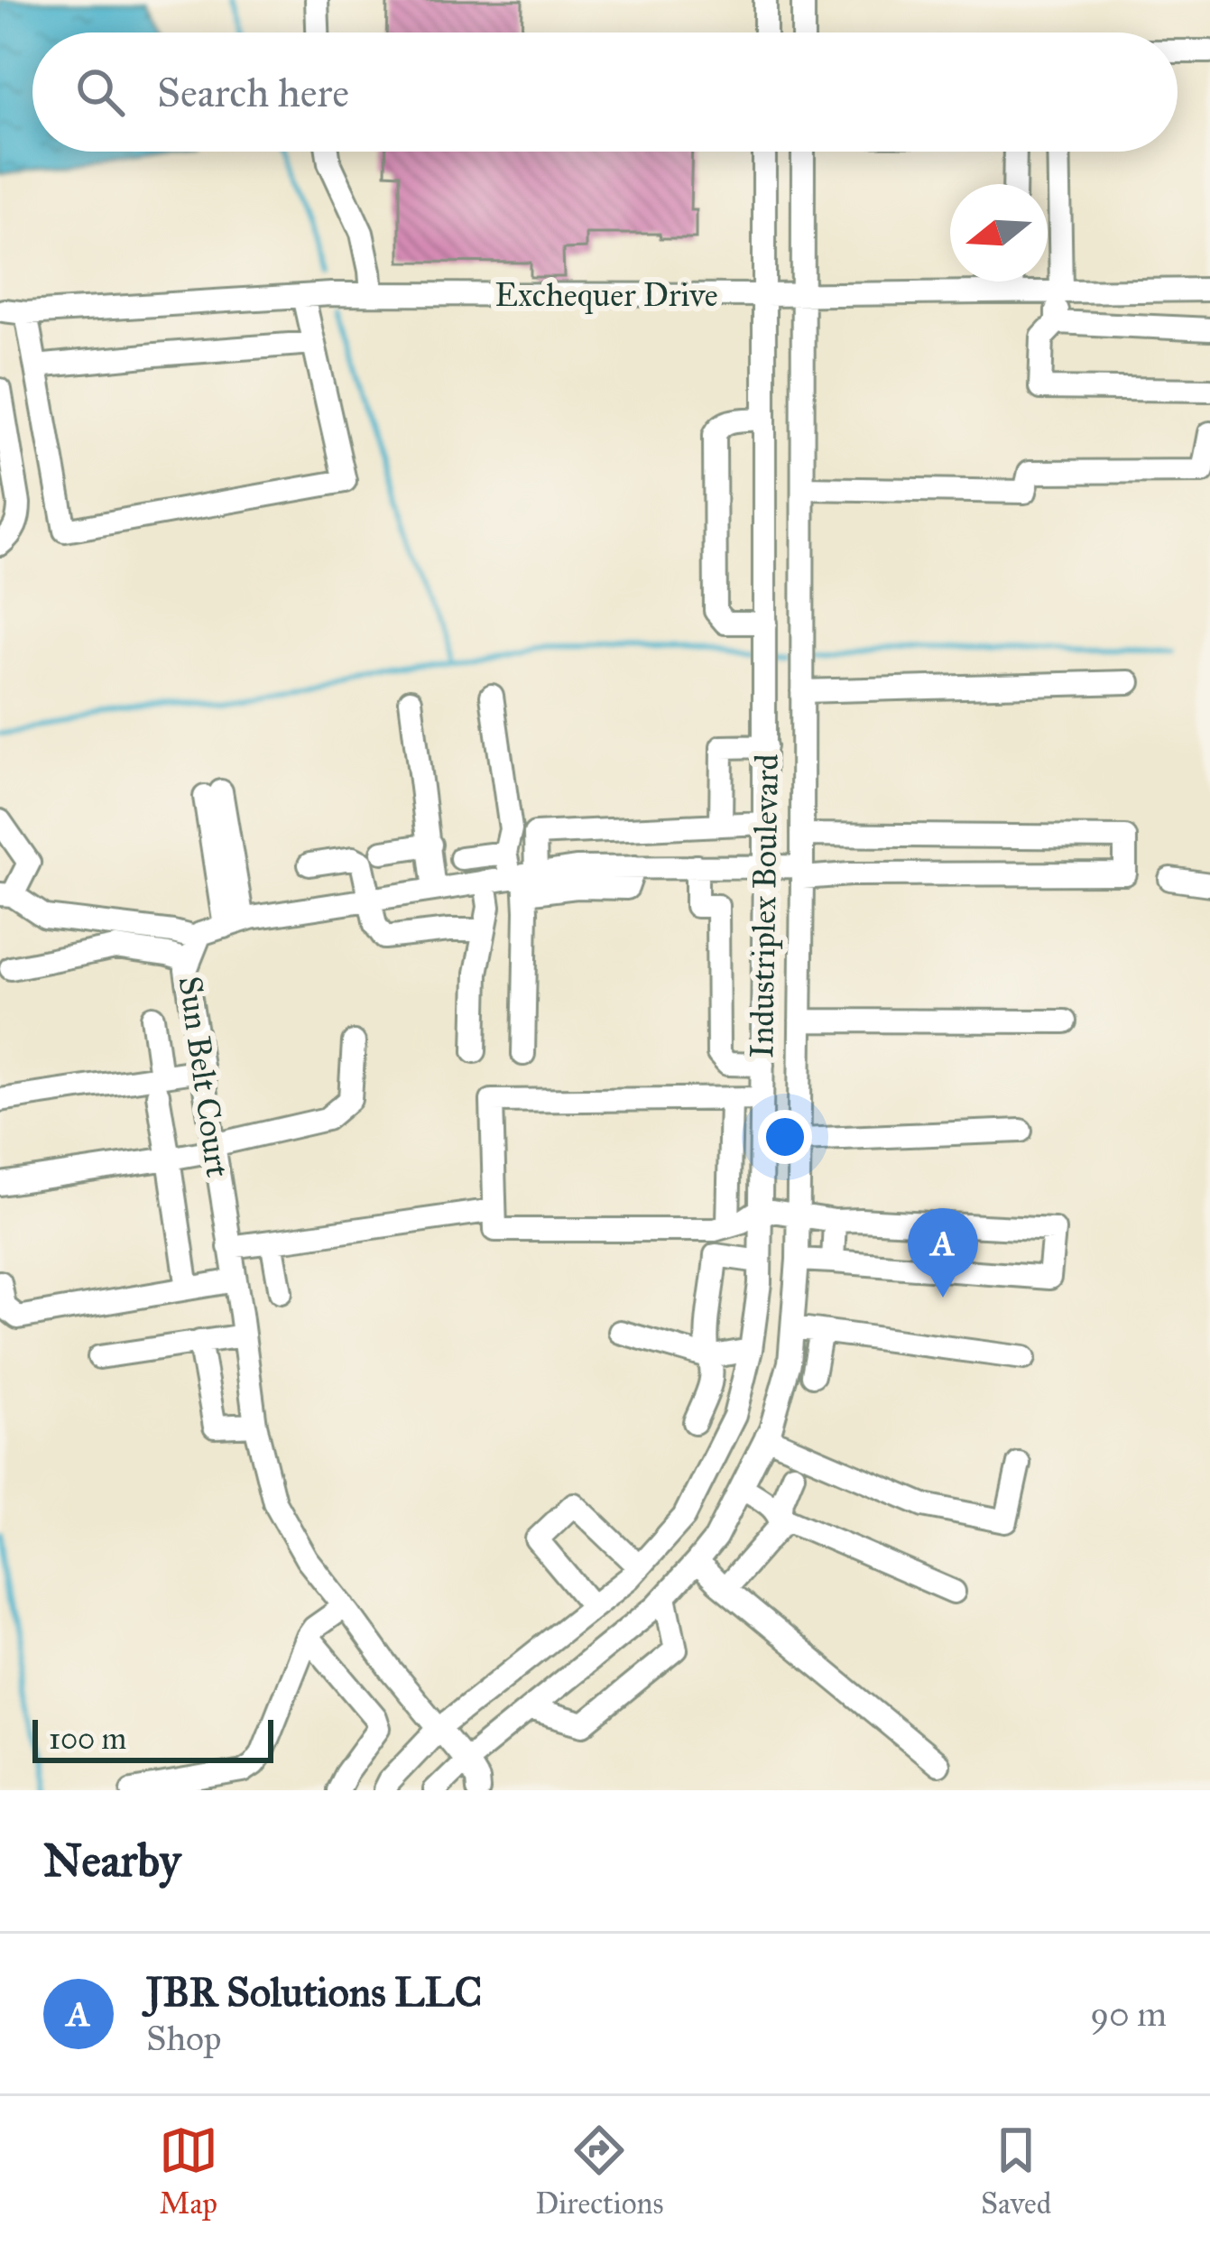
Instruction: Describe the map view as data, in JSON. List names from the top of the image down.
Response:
{
  "streets": {
    "street": ["Exchequer Drive", "Industriplex Boulevard", "Sun Belt Court"]
  },
  "crossings": [
    ["Exchequer Drive", "Industriplex Boulevard"],
    ["Industriplex Boulevard", "Sun Belt Court"]
  ],
  "scale_bar": "100 m",
  "north": "left",
  "page": {
    "search": "Search here",
    "pins": "A",
    "scale": "100 m",
    "heading": "Nearby",
    "list": [
      {
        "mark": "A",
        "name": "JBR Solutions LLC",
        "note": "Shop",
        "value": "90 m"
      }
    ],
    "nav": ["Map", "Directions", "Saved"]
  }
}
